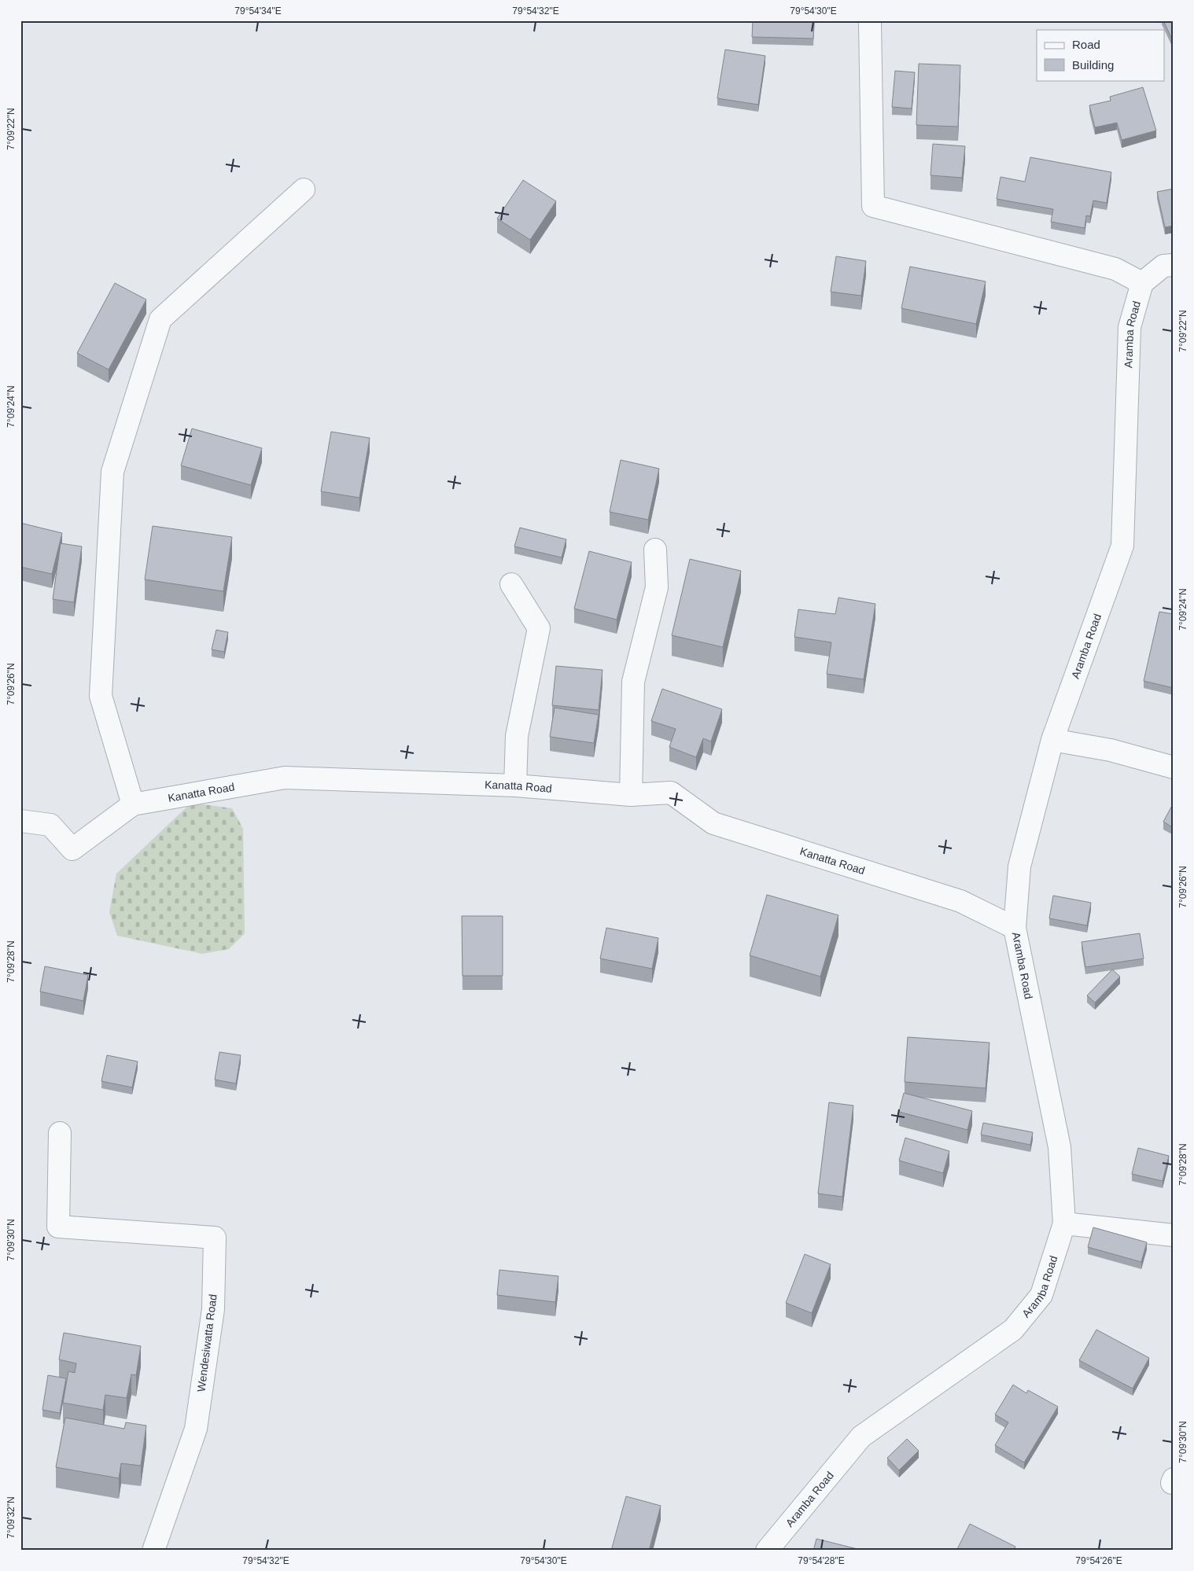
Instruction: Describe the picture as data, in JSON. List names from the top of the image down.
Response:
{
  "streets": {
    "street": ["Aramba Road", "Kanatta Road", "Wendesiwatta Road"]
  },
  "crossings": [
    ["Aramba Road", "Kanatta Road"]
  ],
  "legend": ["Road", "Building"],
  "coordinates": [
    "79°54'34\"E",
    "79°54'32\"E",
    "79°54'30\"E",
    "7°09'22\"N",
    "7°09'24\"N",
    "7°09'26\"N",
    "7°09'28\"N",
    "7°09'30\"N",
    "7°09'32\"N",
    "79°54'28\"E",
    "79°54'26\"E"
  ]
}
